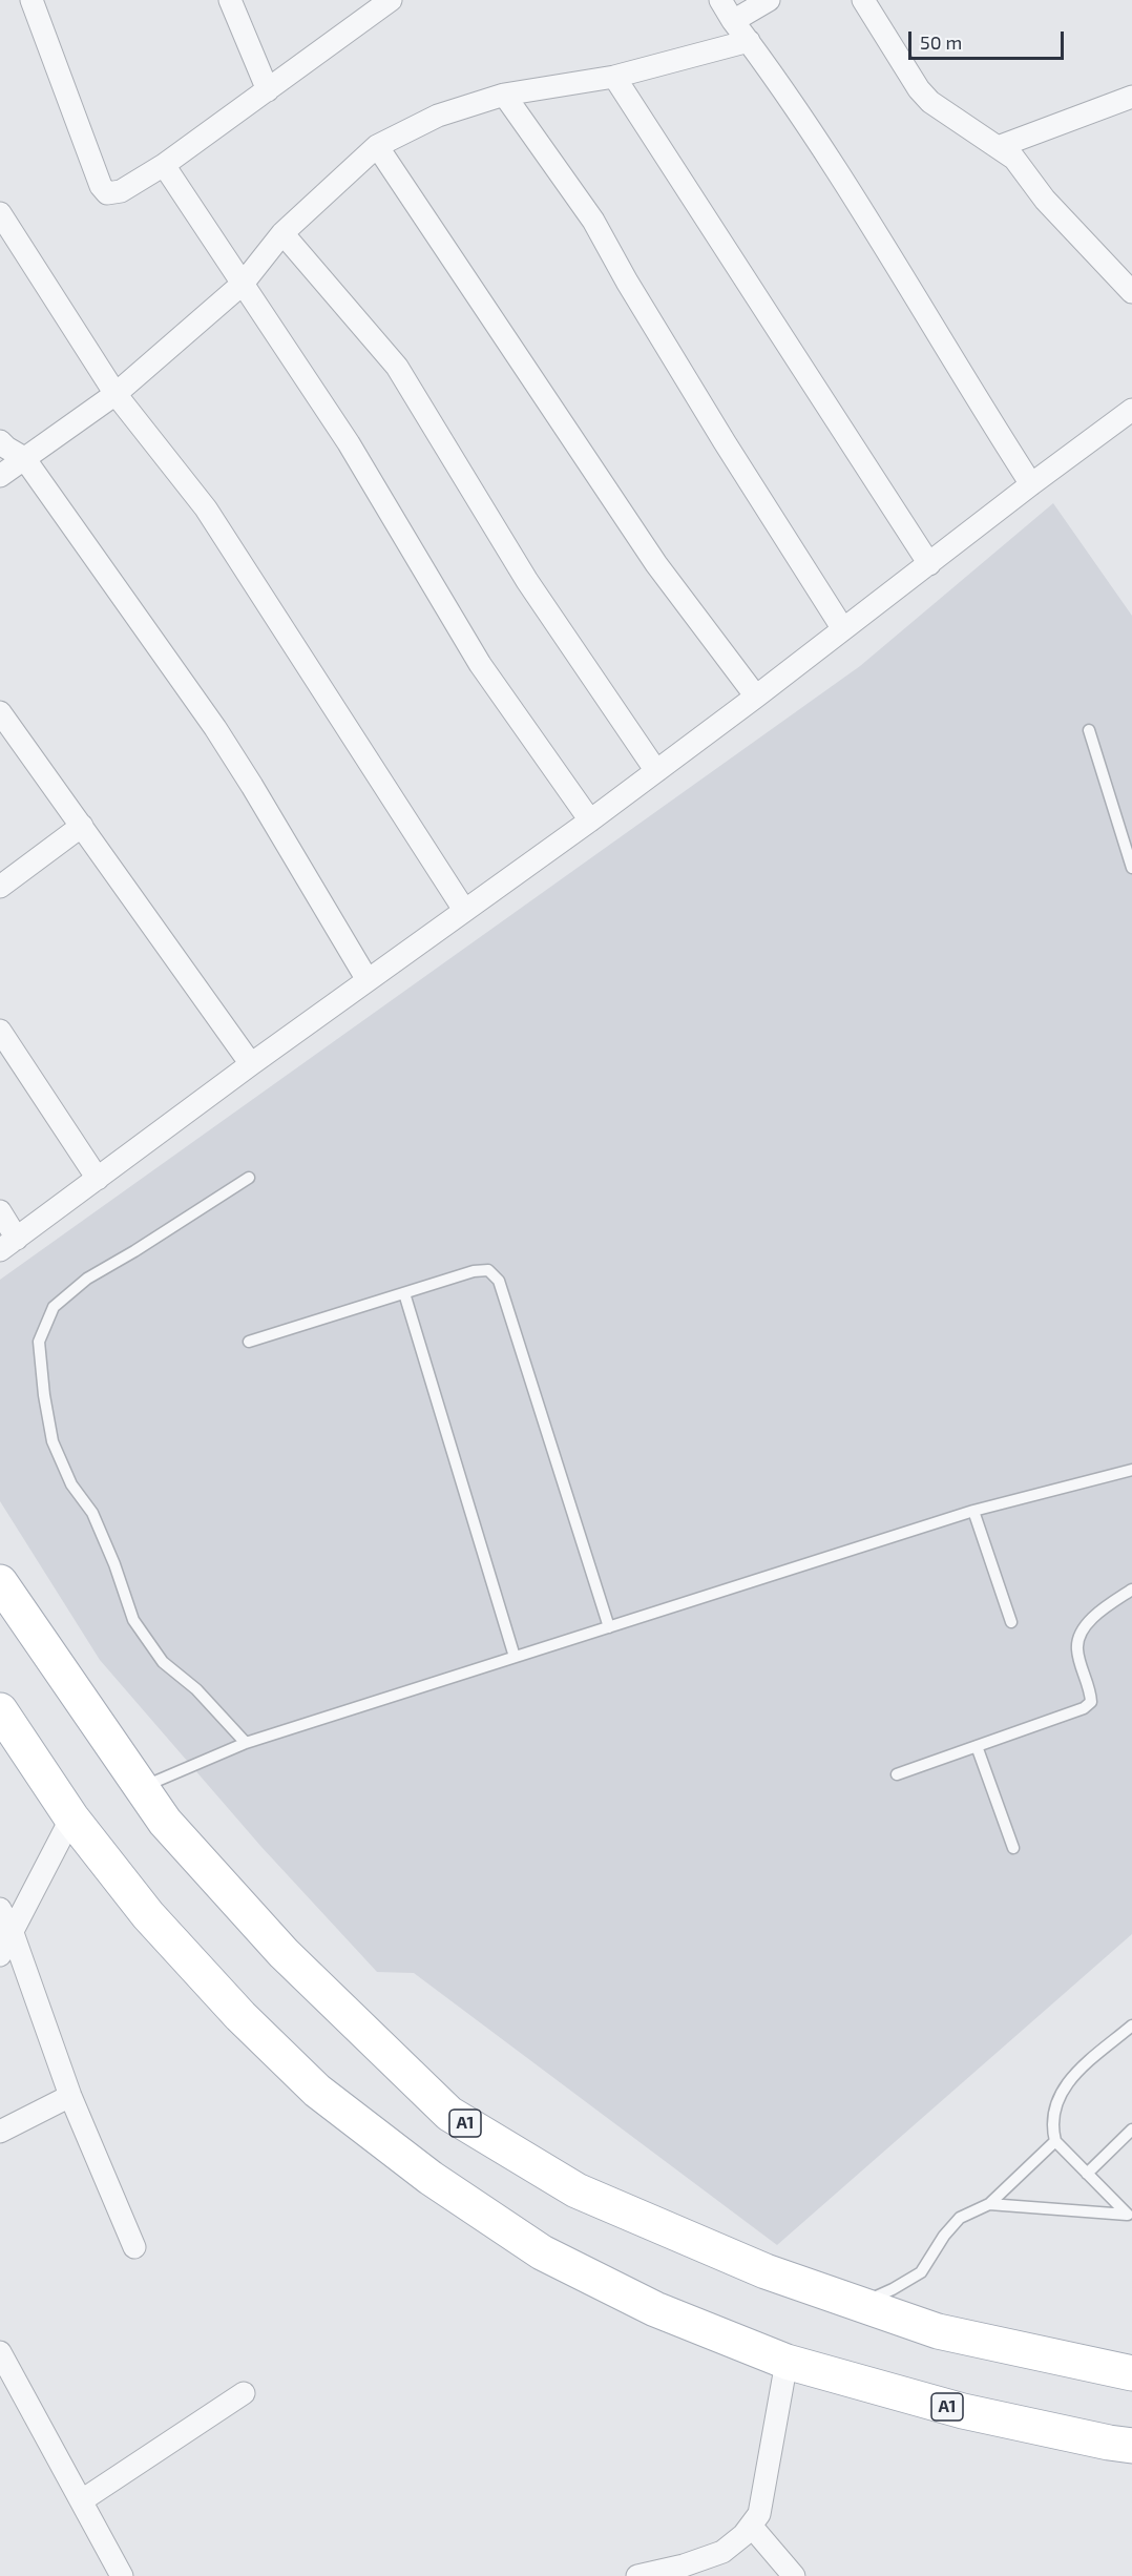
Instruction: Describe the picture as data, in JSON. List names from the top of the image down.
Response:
{
  "streets": {
    "main road": ["A1"]
  },
  "scale_bar": "50 m"
}
